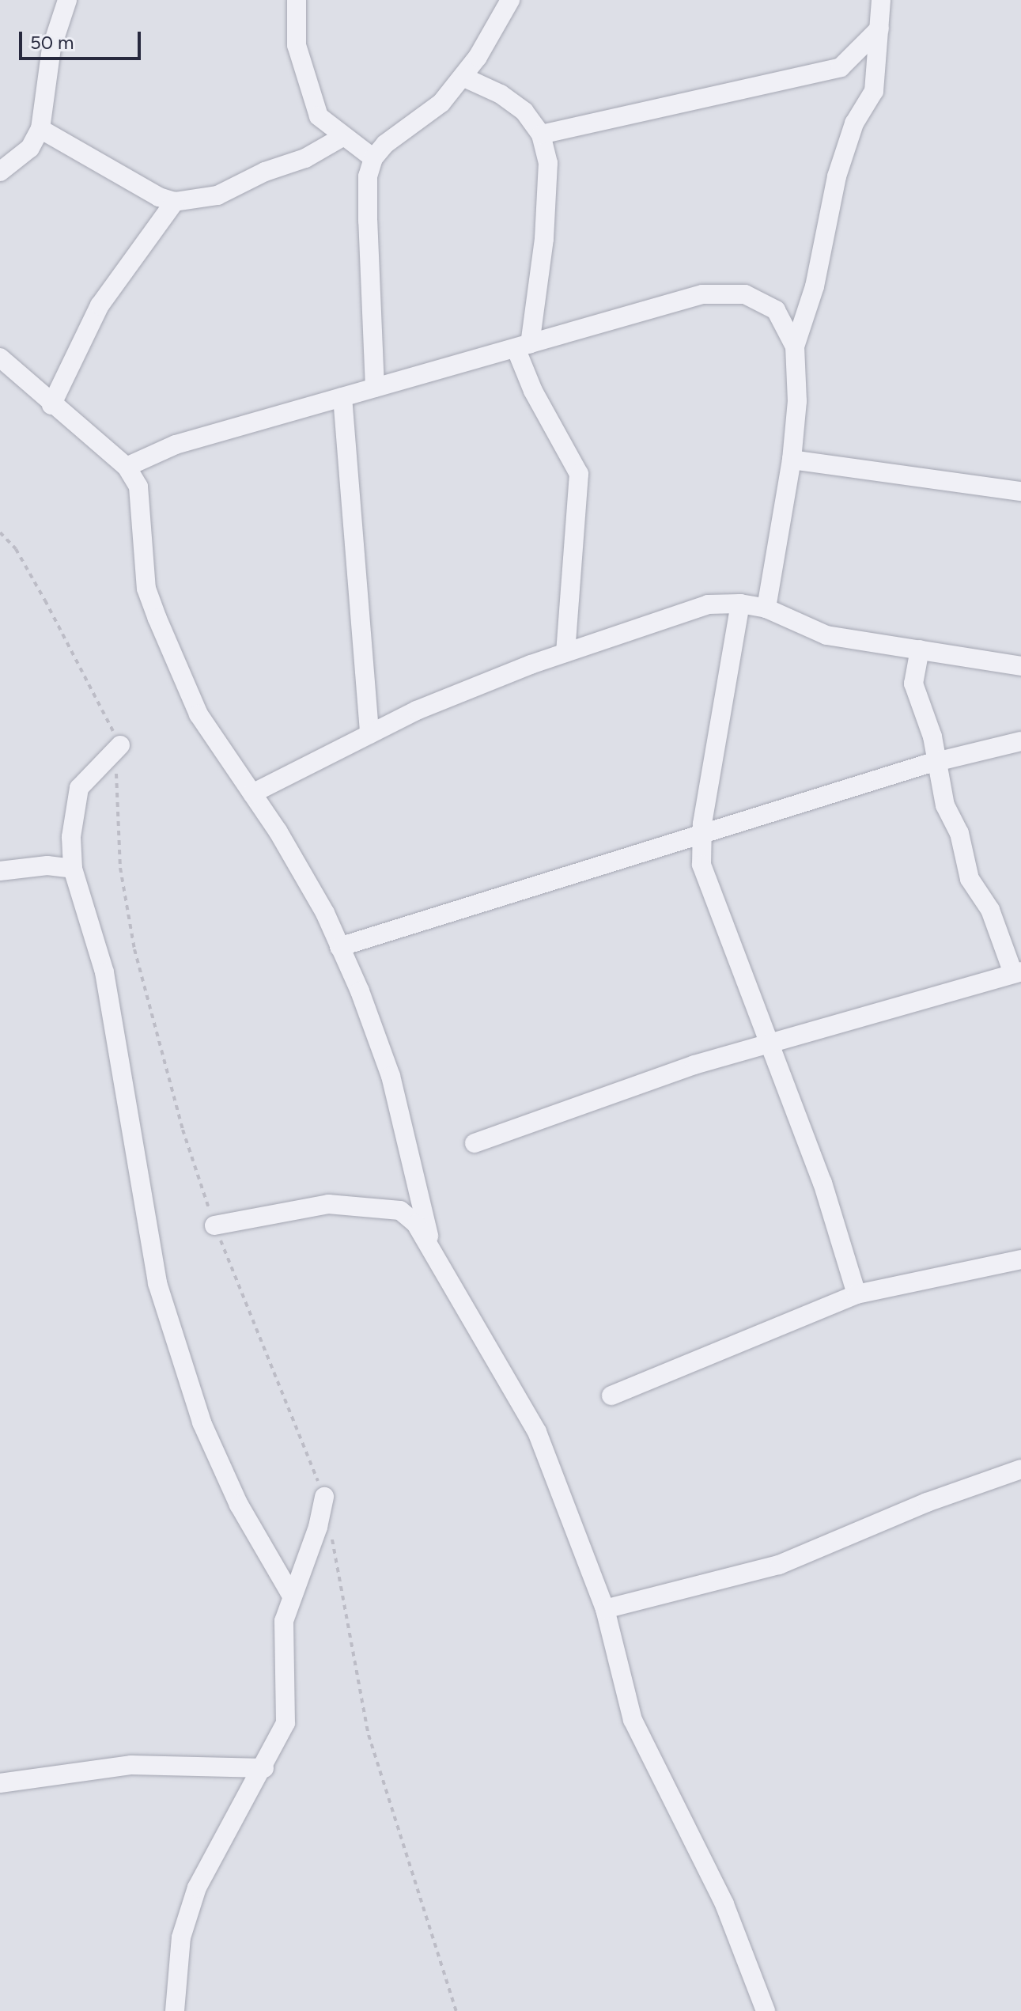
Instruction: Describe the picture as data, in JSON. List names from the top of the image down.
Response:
{
  "scale_bar": "50 m"
}
